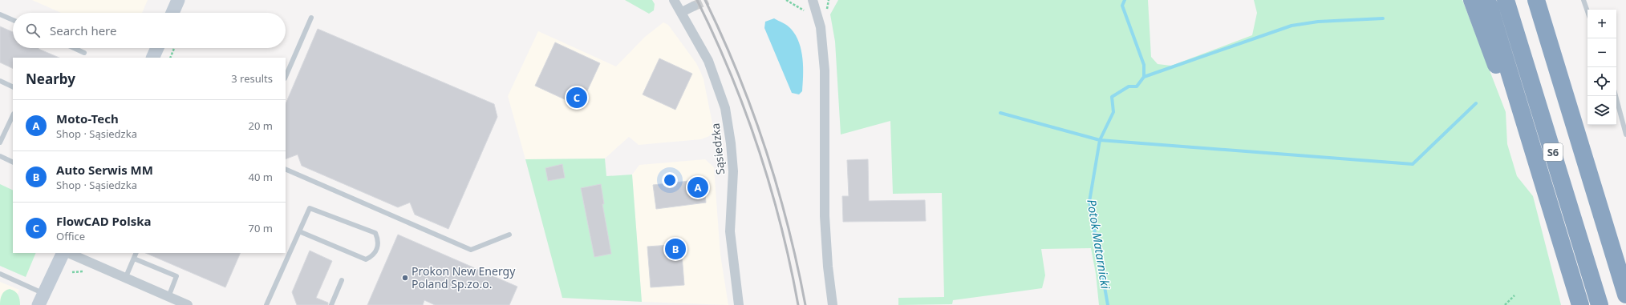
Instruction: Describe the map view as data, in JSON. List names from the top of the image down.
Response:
{
  "streets": {
    "highway": ["S6"],
    "street": ["Sąsiedzka"]
  },
  "water": ["Potok Matarnicki"],
  "places": ["Prokon New Energy Poland Sp.zo.o."],
  "page": {
    "map_buttons": ["+", "−"],
    "search": "Search here",
    "heading": ["Nearby", "3 results"],
    "pins": ["C", "A", "B"],
    "list": [
      {
        "mark": "A",
        "name": "Moto-Tech",
        "note": "Shop · Sąsiedzka",
        "value": "20 m"
      },
      {
        "mark": "B",
        "name": "Auto Serwis MM",
        "note": "Shop · Sąsiedzka",
        "value": "40 m"
      },
      {
        "mark": "C",
        "name": "FlowCAD Polska",
        "note": "Office",
        "value": "70 m"
      }
    ]
  }
}
